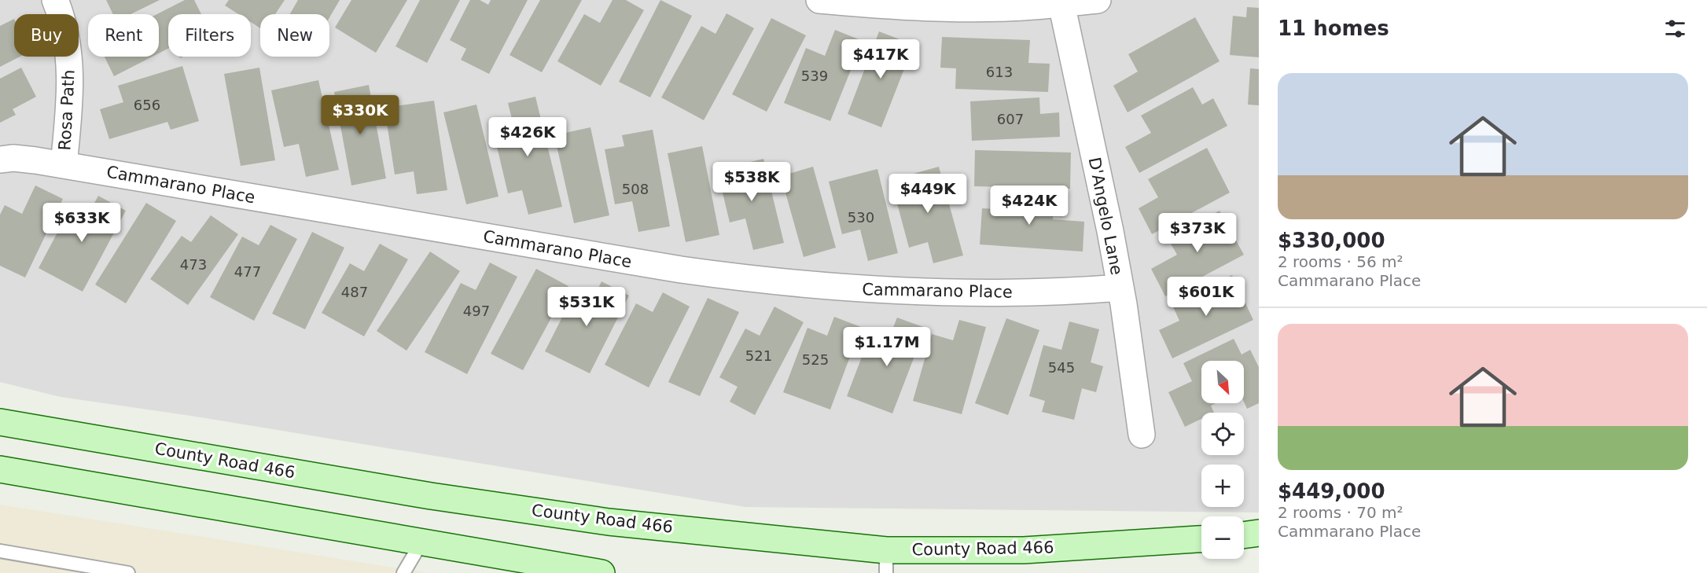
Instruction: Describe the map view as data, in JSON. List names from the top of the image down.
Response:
{
  "streets": {
    "main road": ["County Road 466"],
    "street": ["Rosa Path", "Cammarano Place", "D'Angelo Lane"]
  },
  "crossings": [
    ["Rosa Path", "Cammarano Place"],
    ["Cammarano Place", "D'Angelo Lane"]
  ],
  "house_numbers": [
    "613",
    "539",
    "656",
    "607",
    "508",
    "530",
    "473",
    "477",
    "487",
    "497",
    "521",
    "525",
    "545"
  ],
  "north": "bottom right",
  "page": {
    "heading": "11 homes",
    "chip": [
      "Buy",
      "Rent",
      "Filters",
      "New"
    ],
    "price": [
      "$417K",
      "$330K",
      "$426K",
      "$538K",
      "$449K",
      "$424K",
      "$633K",
      "$373K",
      "$601K",
      "$531K",
      "$1.17M"
    ],
    "list": [
      {
        "name": "$330,000",
        "note": "2 rooms · 56 m² · Cammarano Place"
      },
      {
        "name": "$449,000",
        "note": "2 rooms · 70 m² · Cammarano Place"
      }
    ],
    "map_buttons": ["+", "−"]
  }
}
